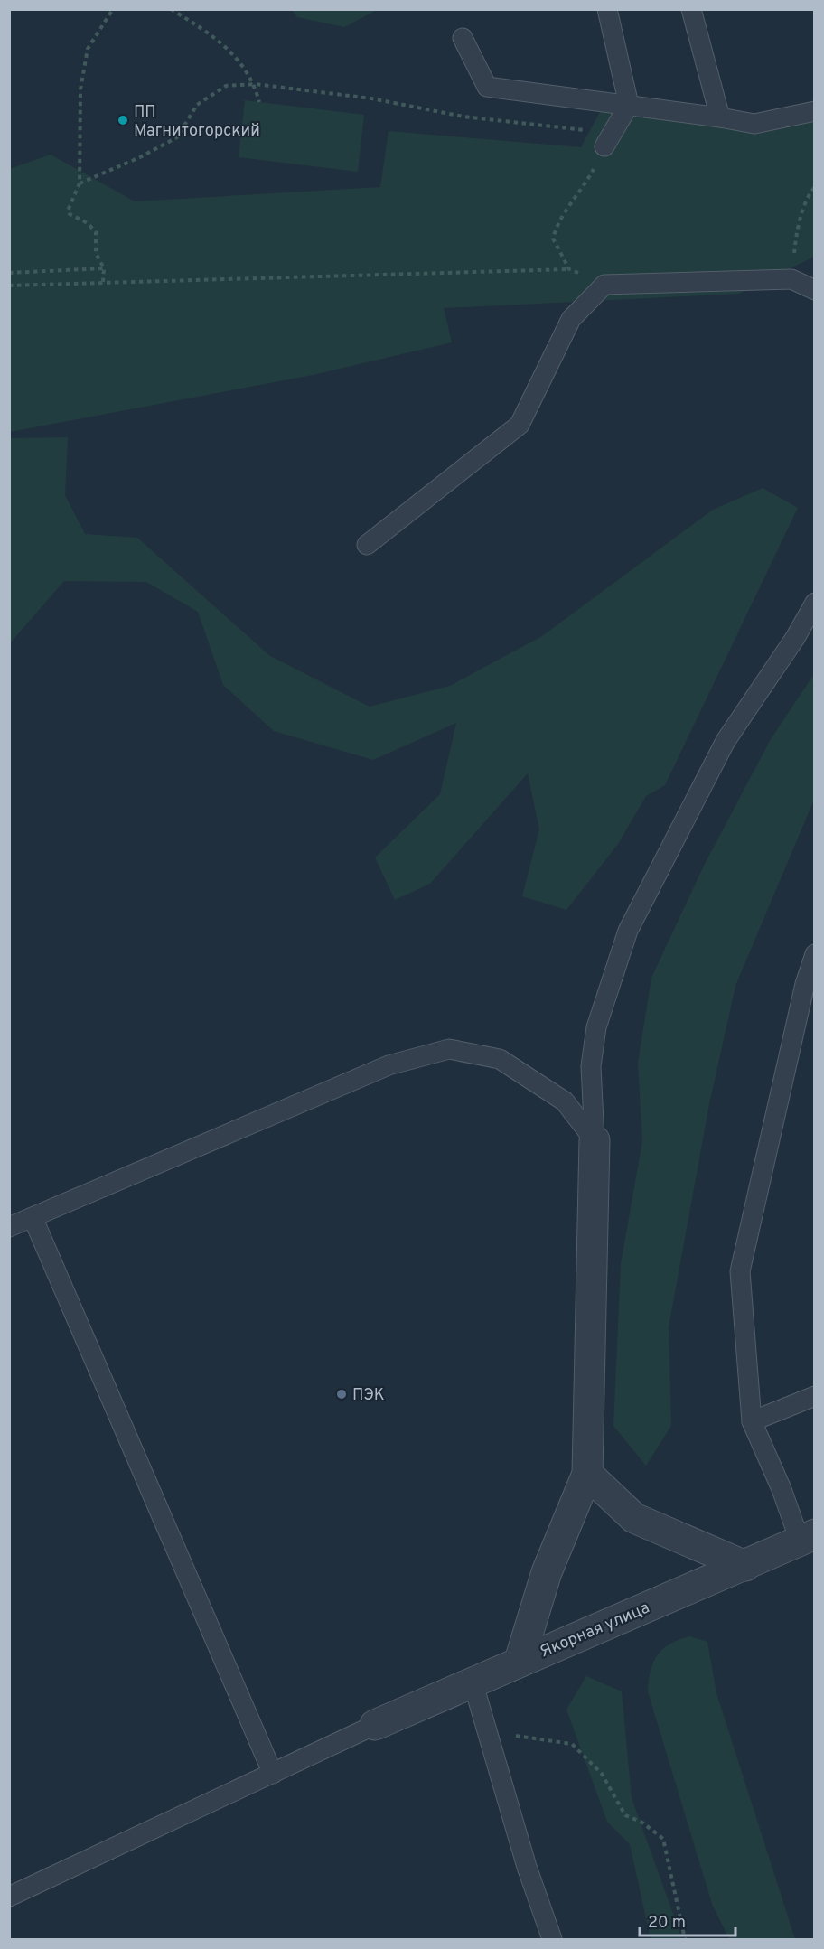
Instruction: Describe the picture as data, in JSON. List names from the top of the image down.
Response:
{
  "streets": {
    "street": ["Якорная улица"]
  },
  "places": ["ПП Магнитогорский", "ПЭК"],
  "scale_bar": "20 m"
}
